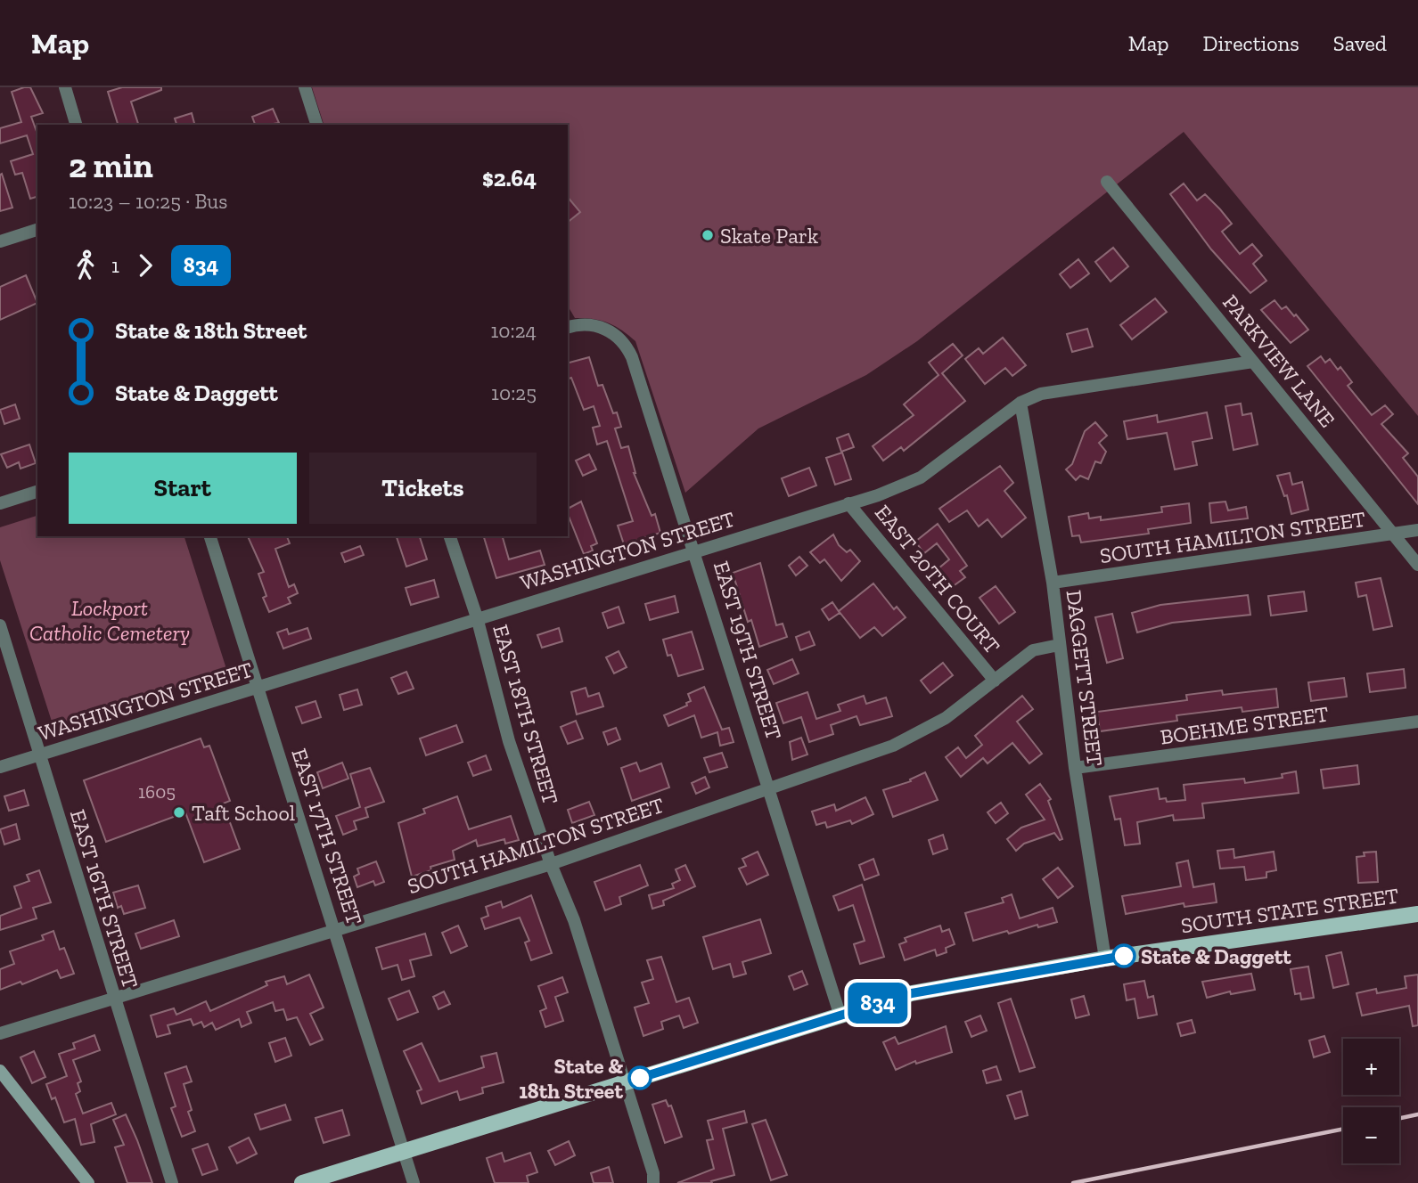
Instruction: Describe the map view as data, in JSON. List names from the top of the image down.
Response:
{
  "streets": {
    "main road": ["SOUTH STATE STREET"],
    "street": [
      "PARKVIEW LANE",
      "SOUTH HAMILTON STREET",
      "WASHINGTON STREET",
      "EAST 20TH COURT",
      "EAST 19TH STREET",
      "DAGGETT STREET",
      "EAST 18TH STREET",
      "BOEHME STREET",
      "EAST 17TH STREET",
      "EAST 16TH STREET"
    ]
  },
  "crossings": [
    ["PARKVIEW LANE", "SOUTH HAMILTON STREET"],
    ["PARKVIEW LANE", "WASHINGTON STREET"],
    ["SOUTH HAMILTON STREET", "EAST 20TH COURT"],
    ["SOUTH HAMILTON STREET", "EAST 19TH STREET"],
    ["SOUTH HAMILTON STREET", "DAGGETT STREET"],
    ["SOUTH HAMILTON STREET", "EAST 18TH STREET"],
    ["SOUTH HAMILTON STREET", "EAST 17TH STREET"],
    ["SOUTH HAMILTON STREET", "EAST 16TH STREET"],
    ["WASHINGTON STREET", "EAST 20TH COURT"],
    ["WASHINGTON STREET", "EAST 19TH STREET"],
    ["WASHINGTON STREET", "DAGGETT STREET"],
    ["WASHINGTON STREET", "EAST 18TH STREET"],
    ["WASHINGTON STREET", "EAST 17TH STREET"],
    ["WASHINGTON STREET", "EAST 16TH STREET"],
    ["EAST 19TH STREET", "SOUTH STATE STREET"],
    ["DAGGETT STREET", "BOEHME STREET"],
    ["DAGGETT STREET", "SOUTH STATE STREET"],
    ["EAST 18TH STREET", "SOUTH STATE STREET"],
    ["EAST 17TH STREET", "SOUTH STATE STREET"]
  ],
  "parks": ["Lockport Catholic Cemetery"],
  "places": [
    "Skate Park",
    "Taft School",
    "State & Daggett",
    "State & 18th Street"
  ],
  "lines": ["bus line 834"],
  "house_numbers": ["1605"],
  "page": {
    "header": "Map",
    "nav": ["Map", "Directions", "Saved"],
    "on_map": "834",
    "heading": ["2 min", "10:23 – 10:25 · Bus", "$2.64"],
    "legs": ["1", "834"],
    "list": [
      {
        "name": "State & 18th Street",
        "value": "10:24"
      },
      {
        "name": "State & Daggett",
        "value": "10:25"
      }
    ],
    "buttons": ["Start", "Tickets"],
    "map_buttons": ["+", "−"]
  }
}
